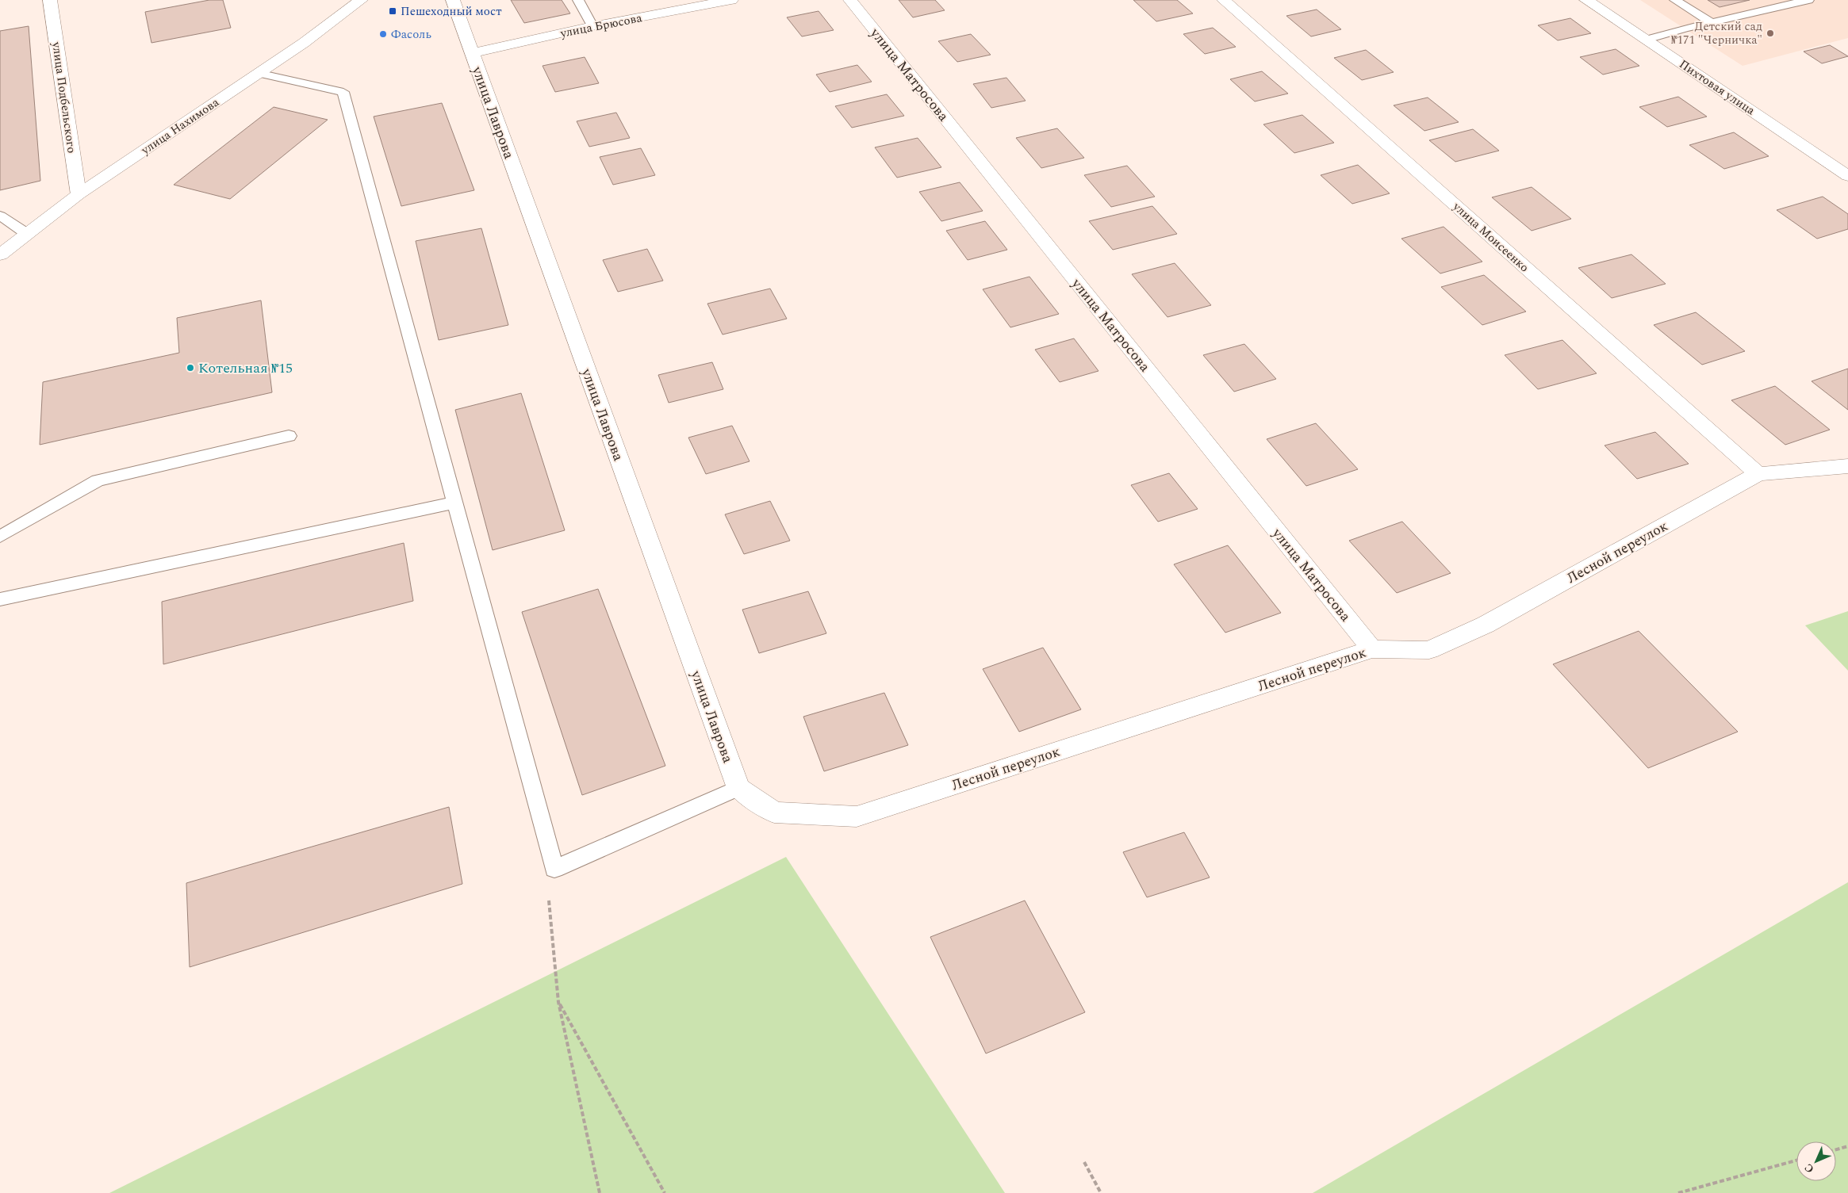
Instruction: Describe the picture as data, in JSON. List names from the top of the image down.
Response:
{
  "streets": {
    "street": [
      "улица Брюсова",
      "улица Матросова",
      "Пихтовая улица",
      "улица Подбельского",
      "улица Лаврова",
      "улица Нахимова",
      "улица Моисеенко",
      "Лесной переулок"
    ]
  },
  "crossings": [
    ["улица Брюсова", "улица Лаврова"],
    ["улица Матросова", "Лесной переулок"],
    ["улица Подбельского", "улица Нахимова"],
    ["улица Лаврова", "Лесной переулок"],
    ["улица Моисеенко", "Лесной переулок"]
  ],
  "places": {
    "transit": ["Пешеходный мост"],
    "other": ["Детский сад №171 \"Черничка\"", "Фасоль", "Котельная №15"]
  },
  "north": "bottom left"
}
